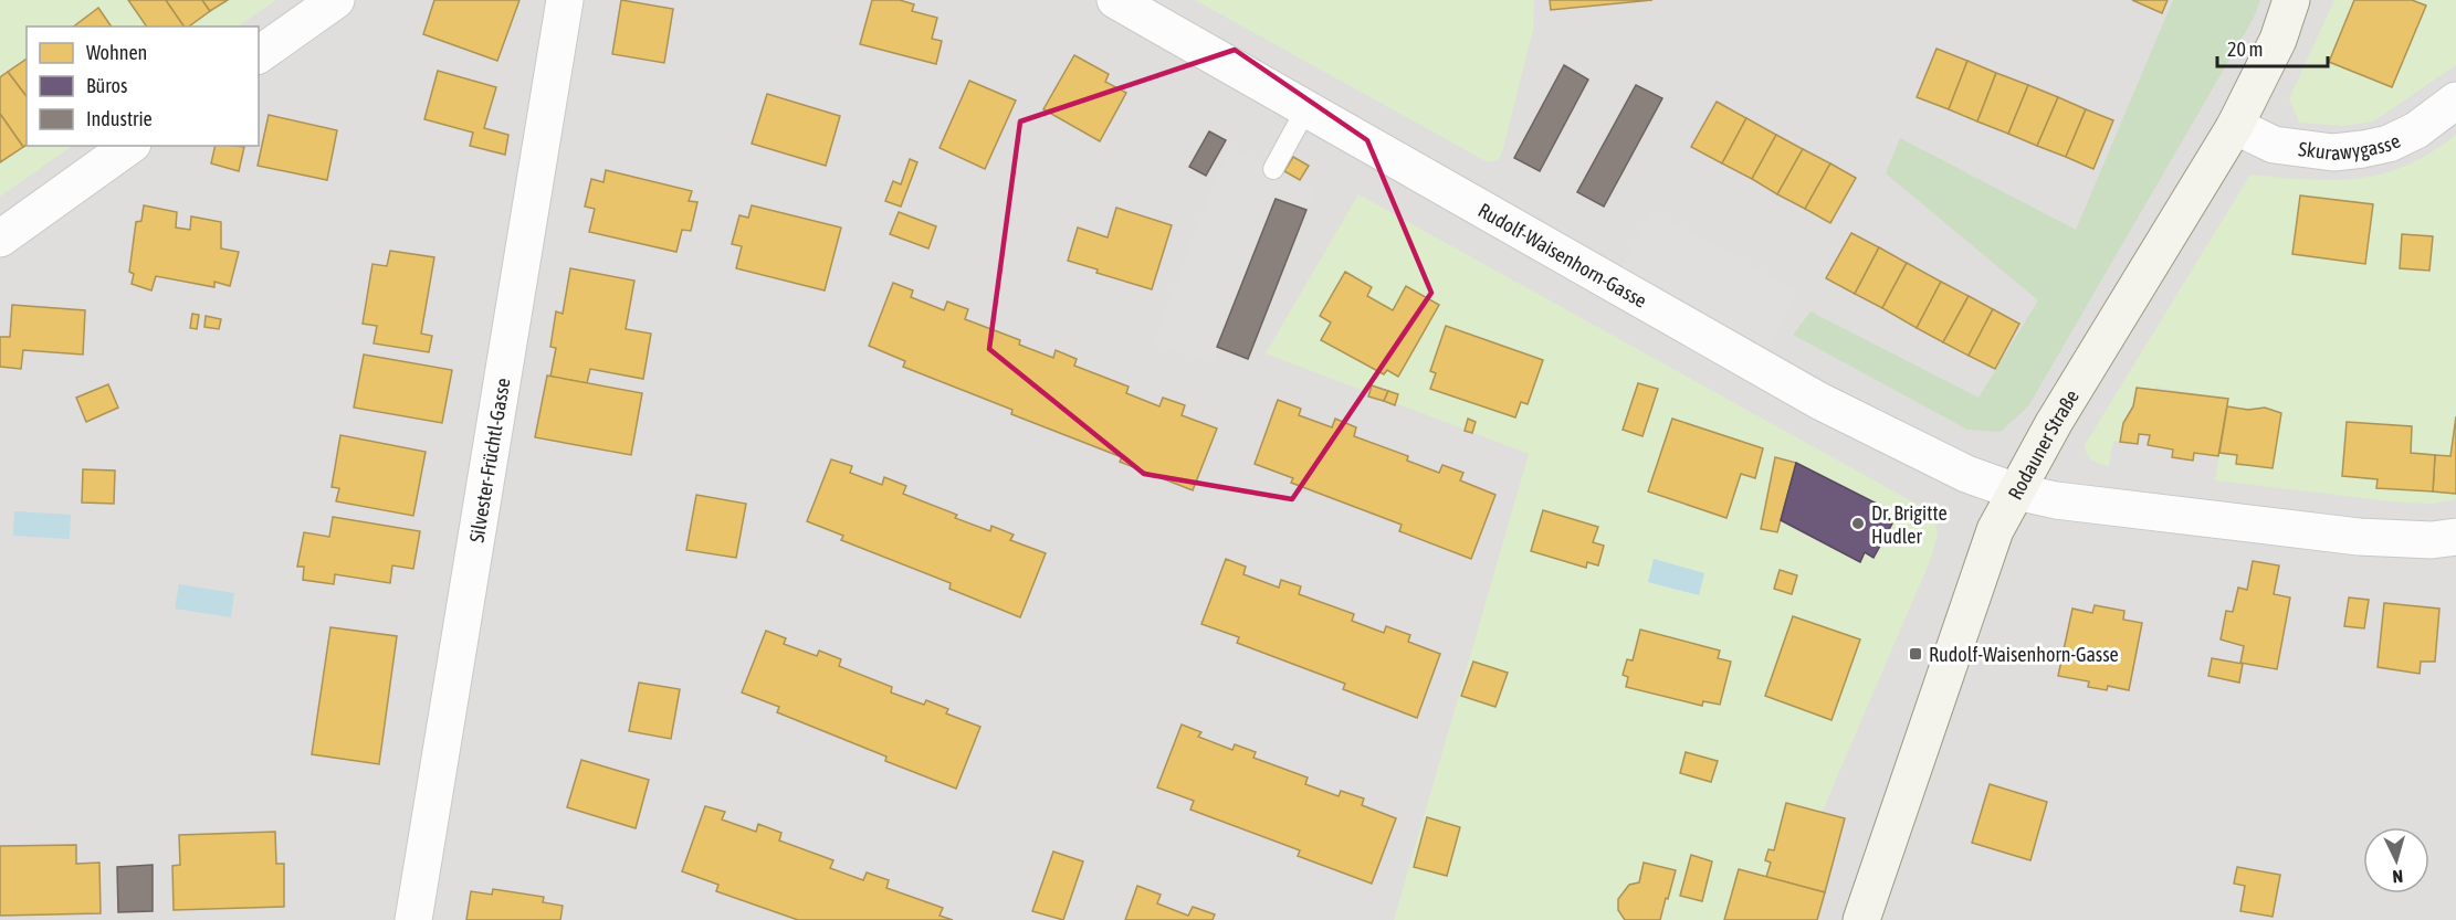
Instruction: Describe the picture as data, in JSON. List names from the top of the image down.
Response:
{
  "streets": {
    "main road": ["Rodauner Straße"],
    "street": ["Skurawygasse", "Rudolf-Waisenhorn-Gasse", "Silvester-Früchtl-Gasse"]
  },
  "crossings": [
    ["Skurawygasse", "Rodauner Straße"],
    ["Rudolf-Waisenhorn-Gasse", "Rodauner Straße"]
  ],
  "places": {
    "other": ["Dr. Brigitte Hudler"],
    "transit": ["Rudolf-Waisenhorn-Gasse"]
  },
  "legend": ["Wohnen", "Büros", "Industrie"],
  "scale_bar": "20 m",
  "north": "bottom"
}
